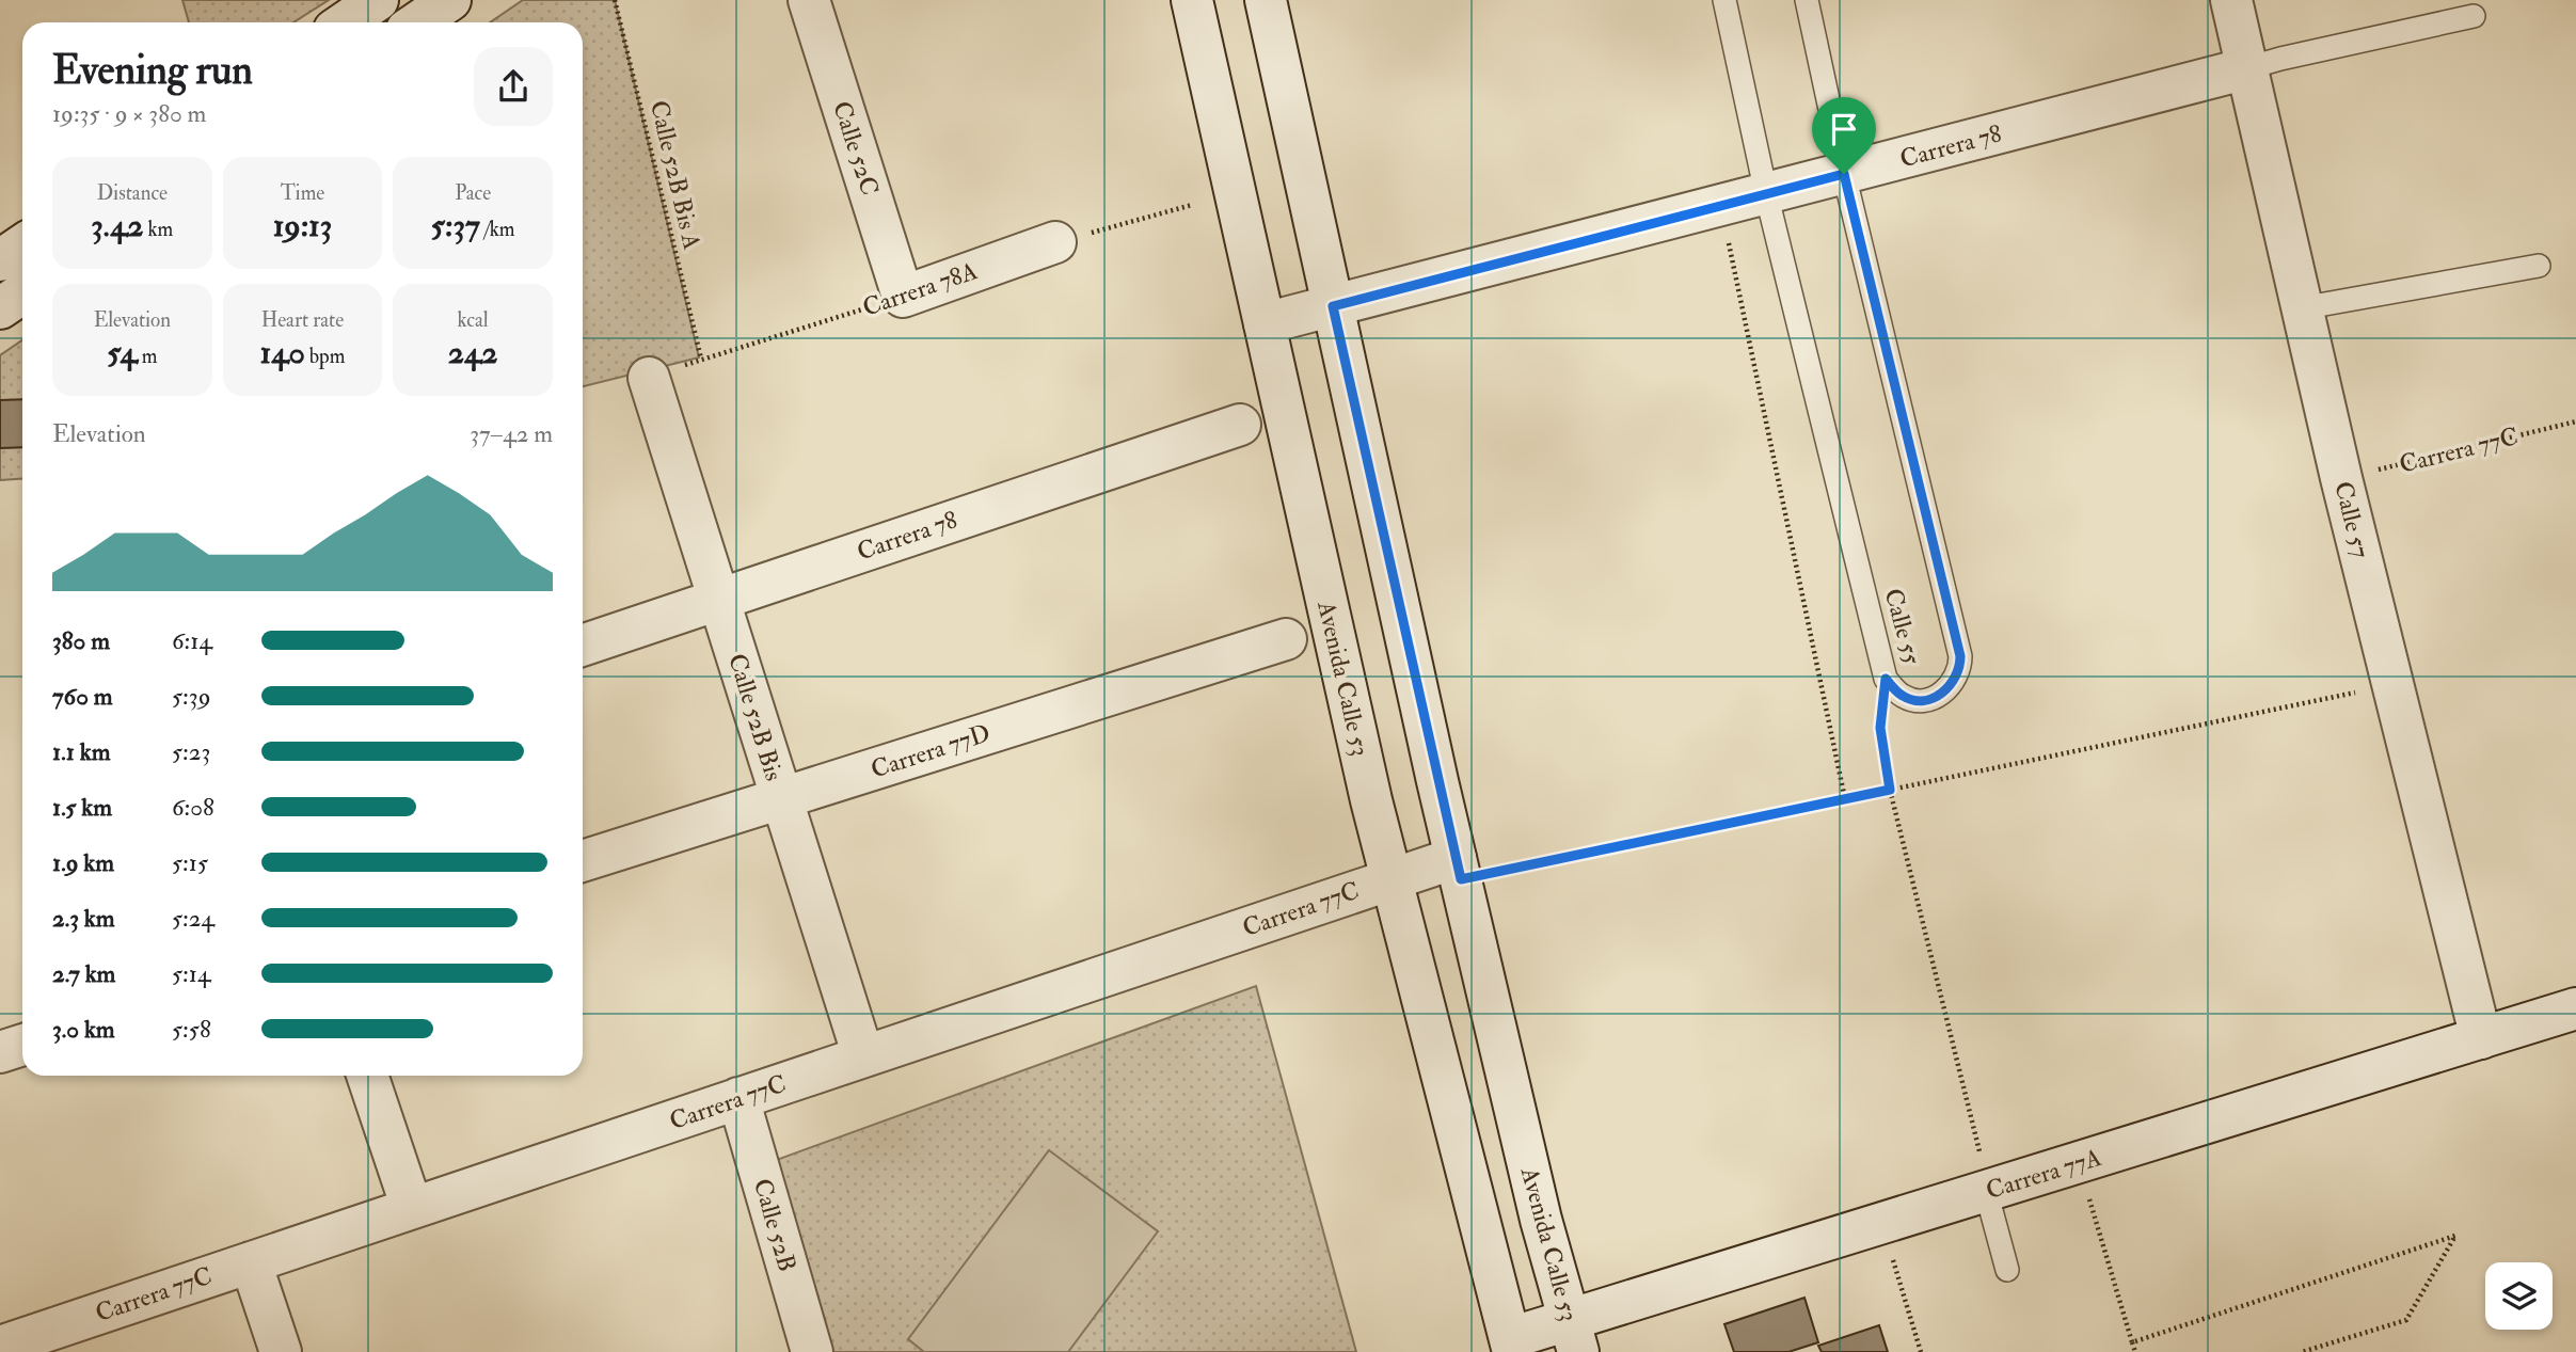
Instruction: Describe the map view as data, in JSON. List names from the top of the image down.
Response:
{
  "streets": {
    "street": [
      "Carrera 78",
      "Calle 52C",
      "Carrera 78A",
      "Carrera 77C",
      "Calle 57",
      "Avenida Calle 53",
      "Calle 52B Bis",
      "Carrera 77D",
      "Carrera 77A",
      "Calle 52B"
    ],
    "lane": ["Calle 55"],
    "path": ["Calle 52B Bis A"]
  },
  "crossings": [
    ["Carrera 78", "Calle 57"],
    ["Carrera 78", "Calle 55"],
    ["Carrera 78", "Avenida Calle 53"],
    ["Carrera 78", "Calle 52B Bis"],
    ["Calle 52C", "Carrera 78A"],
    ["Calle 52B Bis A", "Carrera 78A"],
    ["Carrera 78A", "Calle 52B Bis"],
    ["Carrera 77C", "Calle 57"],
    ["Carrera 77C", "Avenida Calle 53"],
    ["Carrera 77C", "Calle 52B Bis"],
    ["Carrera 77C", "Calle 52B"],
    ["Calle 57", "Carrera 77A"],
    ["Avenida Calle 53", "Carrera 77A"],
    ["Calle 52B Bis", "Carrera 77D"]
  ],
  "page": {
    "heading": ["Evening run", "19:35 · 9 × 380 m"],
    "stats": [
      ["Distance", "3.42 km"],
      ["Time", "19:13"],
      ["Pace", "5:37 /km"],
      ["Elevation", "54 m"],
      ["Heart rate", "140 bpm"],
      ["kcal", "242"]
    ],
    "chart": ["Elevation", "37–42 m"],
    "list": [
      {
        "name": "380 m",
        "note": "6:14"
      },
      {
        "name": "760 m",
        "note": "5:39"
      },
      {
        "name": "1.1 km",
        "note": "5:23"
      },
      {
        "name": "1.5 km",
        "note": "6:08"
      },
      {
        "name": "1.9 km",
        "note": "5:15"
      },
      {
        "name": "2.3 km",
        "note": "5:24"
      },
      {
        "name": "2.7 km",
        "note": "5:14"
      },
      {
        "name": "3.0 km",
        "note": "5:58"
      }
    ]
  }
}
